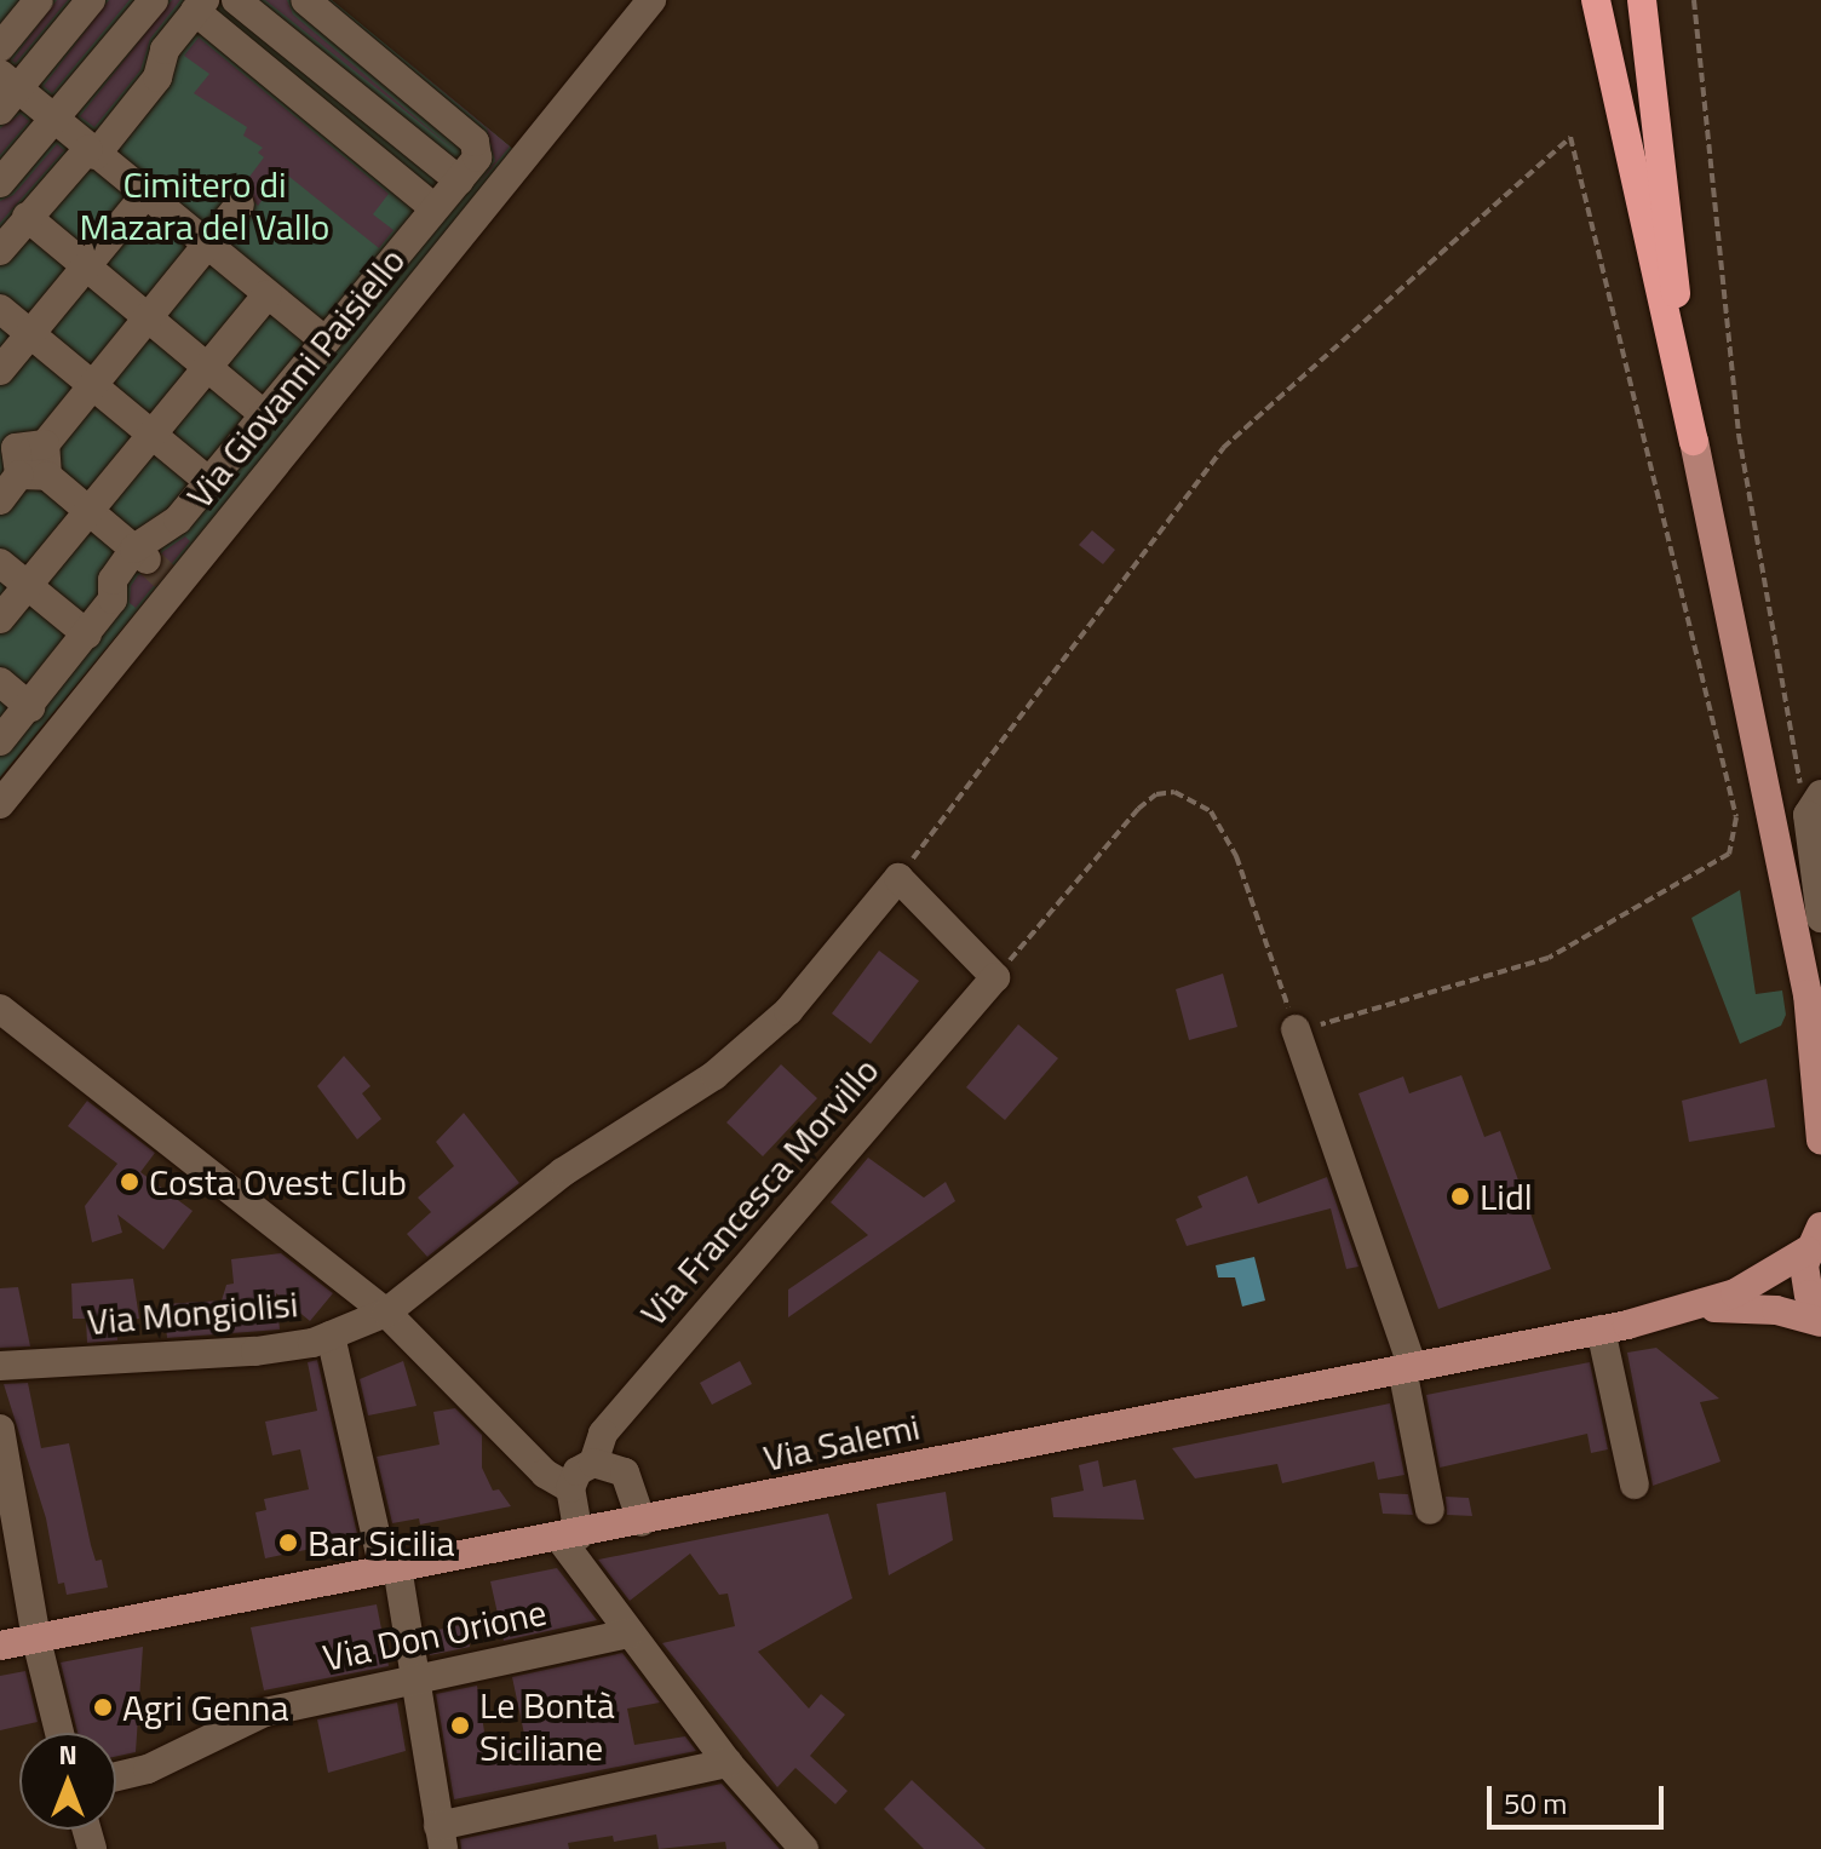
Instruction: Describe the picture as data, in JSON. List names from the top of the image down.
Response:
{
  "streets": {
    "main road": ["Via Salemi"],
    "street": [
      "Via Giovanni Paisiello",
      "Via Francesca Morvillo",
      "Via Mongiolisi",
      "Via Don Orione"
    ]
  },
  "parks": ["Cimitero di Mazara del Vallo"],
  "places": [
    "Costa Ovest Club",
    "Lidl",
    "Bar Sicilia",
    "Agri Genna",
    "Le Bontà Siciliane"
  ],
  "scale_bar": "50 m",
  "north": "top"
}
